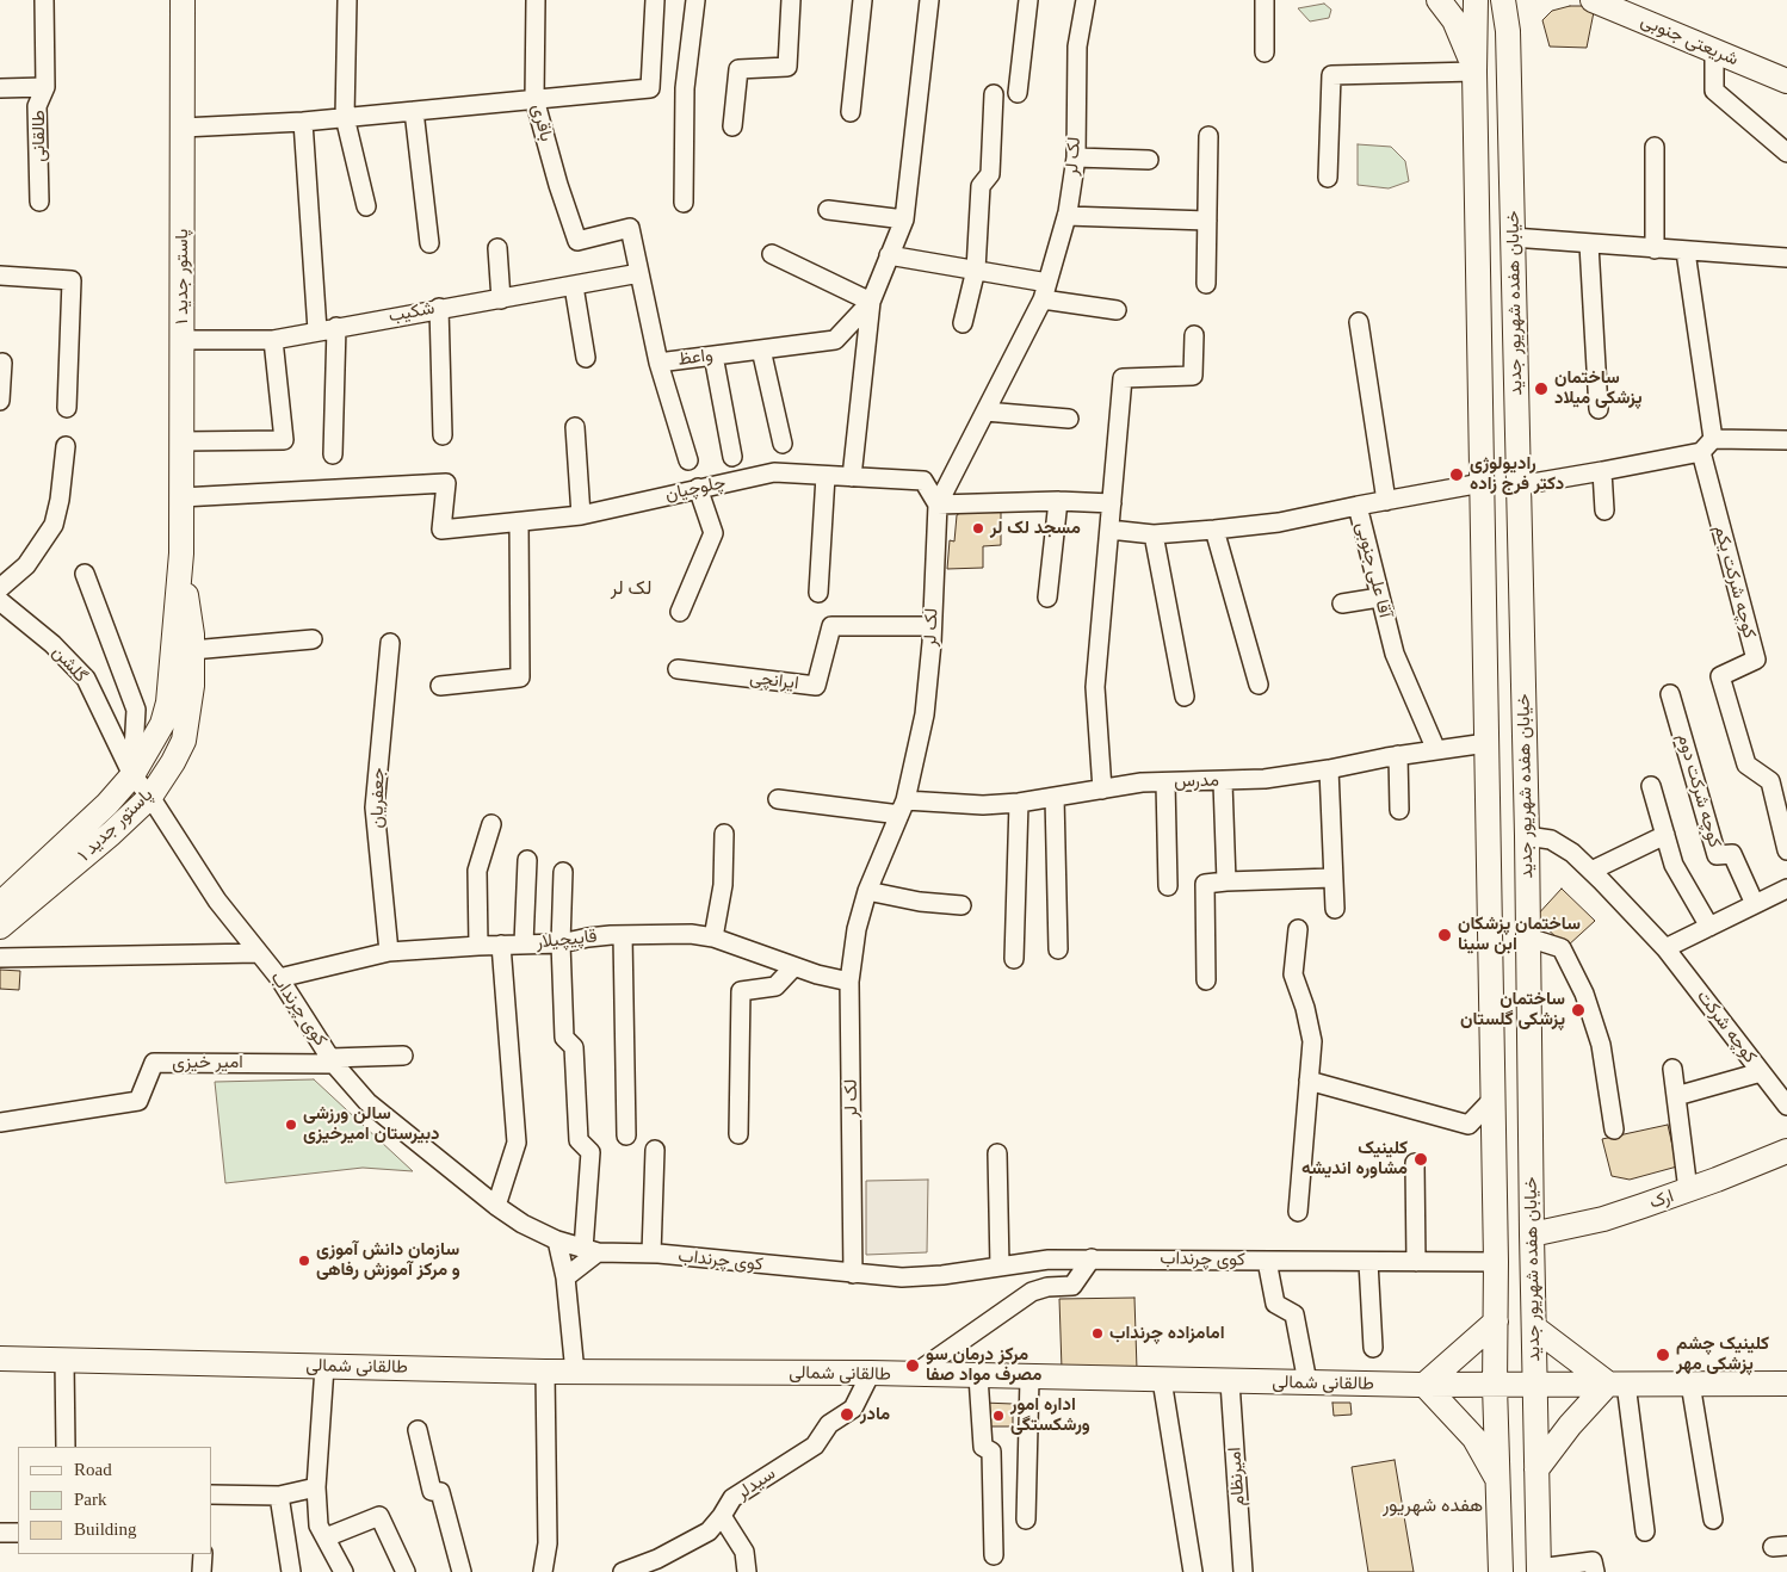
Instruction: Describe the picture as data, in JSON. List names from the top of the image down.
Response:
{
  "streets": {
    "main road": [
      "شریعتی جنوبی",
      "پاستور جدید ۱",
      "خیابان هفده شهریور جدید",
      "ارک",
      "طالقانی شمالی"
    ],
    "street": [
      "باقری",
      "طالقانی",
      "لک لر",
      "شکیب",
      "واعظ",
      "چلوچیان",
      "آقا علی جنوبی",
      "کوچه شرکت یکم",
      "گلشن",
      "ایرانچی",
      "مدرس",
      "کوچه شرکت دوم",
      "جعفریان",
      "قاپیچیلار",
      "کوی چرنداب",
      "کوچه شرکت",
      "امیر خیزی",
      "امیرنظام",
      "سیدلر"
    ]
  },
  "crossings": [
    ["باقری", "واعظ"],
    ["لک لر", "چلوچیان"],
    ["لک لر", "ایرانچی"],
    ["لک لر", "مدرس"],
    ["لک لر", "قاپیچیلار"],
    ["لک لر", "کوی چرنداب"],
    ["پاستور جدید ۱", "شکیب"],
    ["پاستور جدید ۱", "چلوچیان"],
    ["پاستور جدید ۱", "گلشن"],
    ["پاستور جدید ۱", "کوی چرنداب"],
    ["خیابان هفده شهریور جدید", "آقا علی جنوبی"],
    ["خیابان هفده شهریور جدید", "مدرس"],
    ["خیابان هفده شهریور جدید", "کوی چرنداب"],
    ["خیابان هفده شهریور جدید", "کوچه شرکت"],
    ["خیابان هفده شهریور جدید", "ارک"],
    ["خیابان هفده شهریور جدید", "طالقانی شمالی"],
    ["شکیب", "واعظ"],
    ["آقا علی جنوبی", "مدرس"],
    ["گلشن", "کوی چرنداب"],
    ["جعفریان", "قاپیچیلار"],
    ["قاپیچیلار", "کوی چرنداب"],
    ["کوی چرنداب", "امیر خیزی"],
    ["طالقانی شمالی", "امیرنظام"],
    ["طالقانی شمالی", "سیدلر"]
  ],
  "districts": ["لک لر", "هفده شهریور"],
  "places": [
    "ساختمان پزشکی میلاد",
    "رادیولوژی دکتر فرج زاده",
    "مسجد لک لر",
    "ساختمان پزشکان ابن سینا",
    "ساختمان پزشکی گلستان",
    "سالن ورزشی دبیرستان امیرخیزی",
    "کلینیک مشاوره اندیشه",
    "سازمان دانش آموزی و مرکز آموزش رفاهی",
    "امامزاده چرنداب",
    "کلینیک چشم پزشکی مهر",
    "مرکز درمان سو مصرف مواد صفا",
    "مادر",
    "اداره امور ورشکستگی"
  ],
  "legend": ["Road", "Park", "Building"]
}
